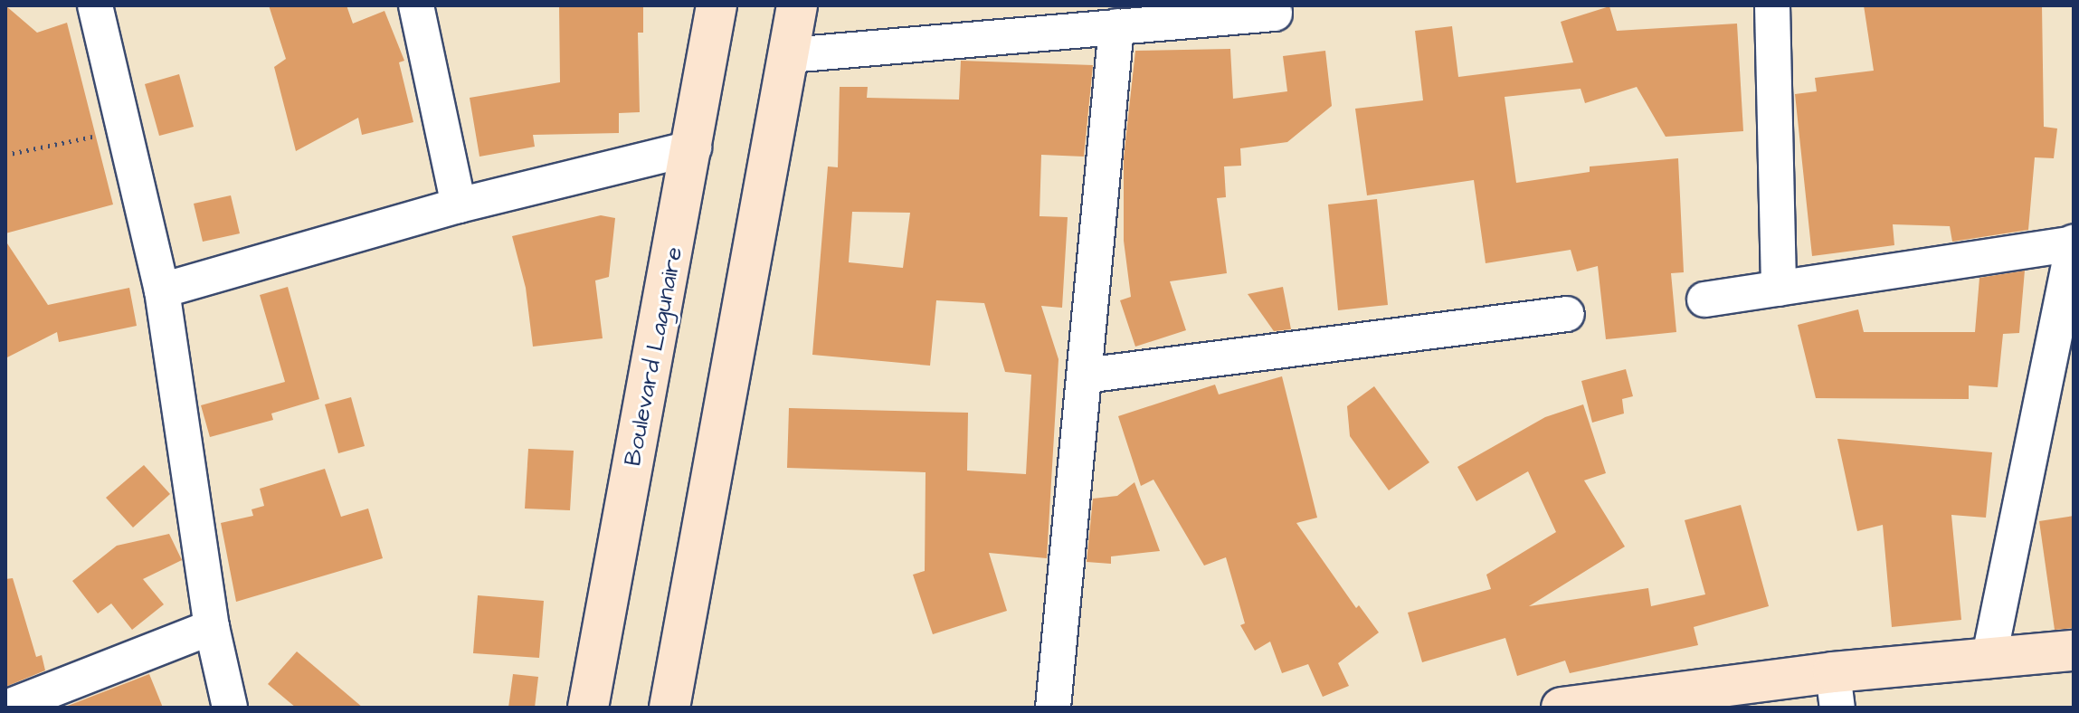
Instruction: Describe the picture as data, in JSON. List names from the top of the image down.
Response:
{
  "streets": {
    "main road": ["Boulevard Lagunaire"]
  }
}
